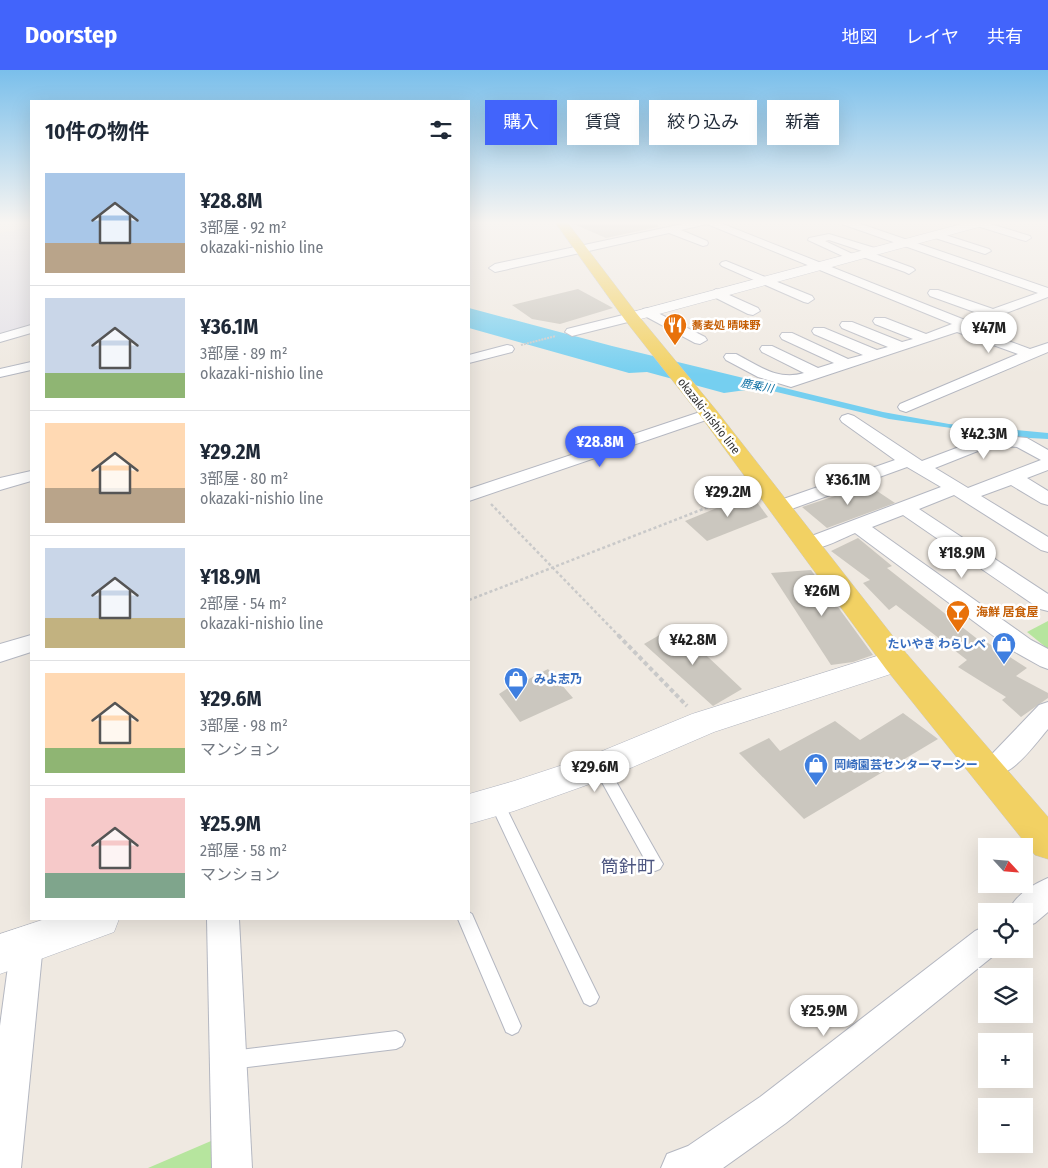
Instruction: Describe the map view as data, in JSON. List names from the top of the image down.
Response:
{
  "streets": {
    "main road": ["okazaki-nishio line"]
  },
  "districts": ["筒針町"],
  "water": ["鹿乗川"],
  "places": {
    "restaurant": ["蕎麦処 晴味野"],
    "bar": ["海鮮 居食屋"],
    "shop": ["たいやき わらしべ", "みよ志乃", "岡崎園芸センターマーシー"]
  },
  "north": "bottom right",
  "page": {
    "header": "Doorstep",
    "nav": ["地図", "レイヤ", "共有"],
    "chip": [
      "購入",
      "賃貸",
      "絞り込み",
      "新着"
    ],
    "heading": "10件の物件",
    "list": [
      {
        "name": "¥28.8M",
        "note": "3部屋 · 92 m² · okazaki-nishio line"
      },
      {
        "name": "¥36.1M",
        "note": "3部屋 · 89 m² · okazaki-nishio line"
      },
      {
        "name": "¥29.2M",
        "note": "3部屋 · 80 m² · okazaki-nishio line"
      },
      {
        "name": "¥18.9M",
        "note": "2部屋 · 54 m² · okazaki-nishio line"
      },
      {
        "name": "¥29.6M",
        "note": "3部屋 · 98 m² · マンション"
      },
      {
        "name": "¥25.9M",
        "note": "2部屋 · 58 m² · マンション"
      }
    ],
    "price": [
      "¥47M",
      "¥42.3M",
      "¥28.8M",
      "¥36.1M",
      "¥29.2M",
      "¥18.9M",
      "¥26M",
      "¥42.8M",
      "¥29.6M",
      "¥25.9M"
    ],
    "map_buttons": ["+", "−"]
  }
}
